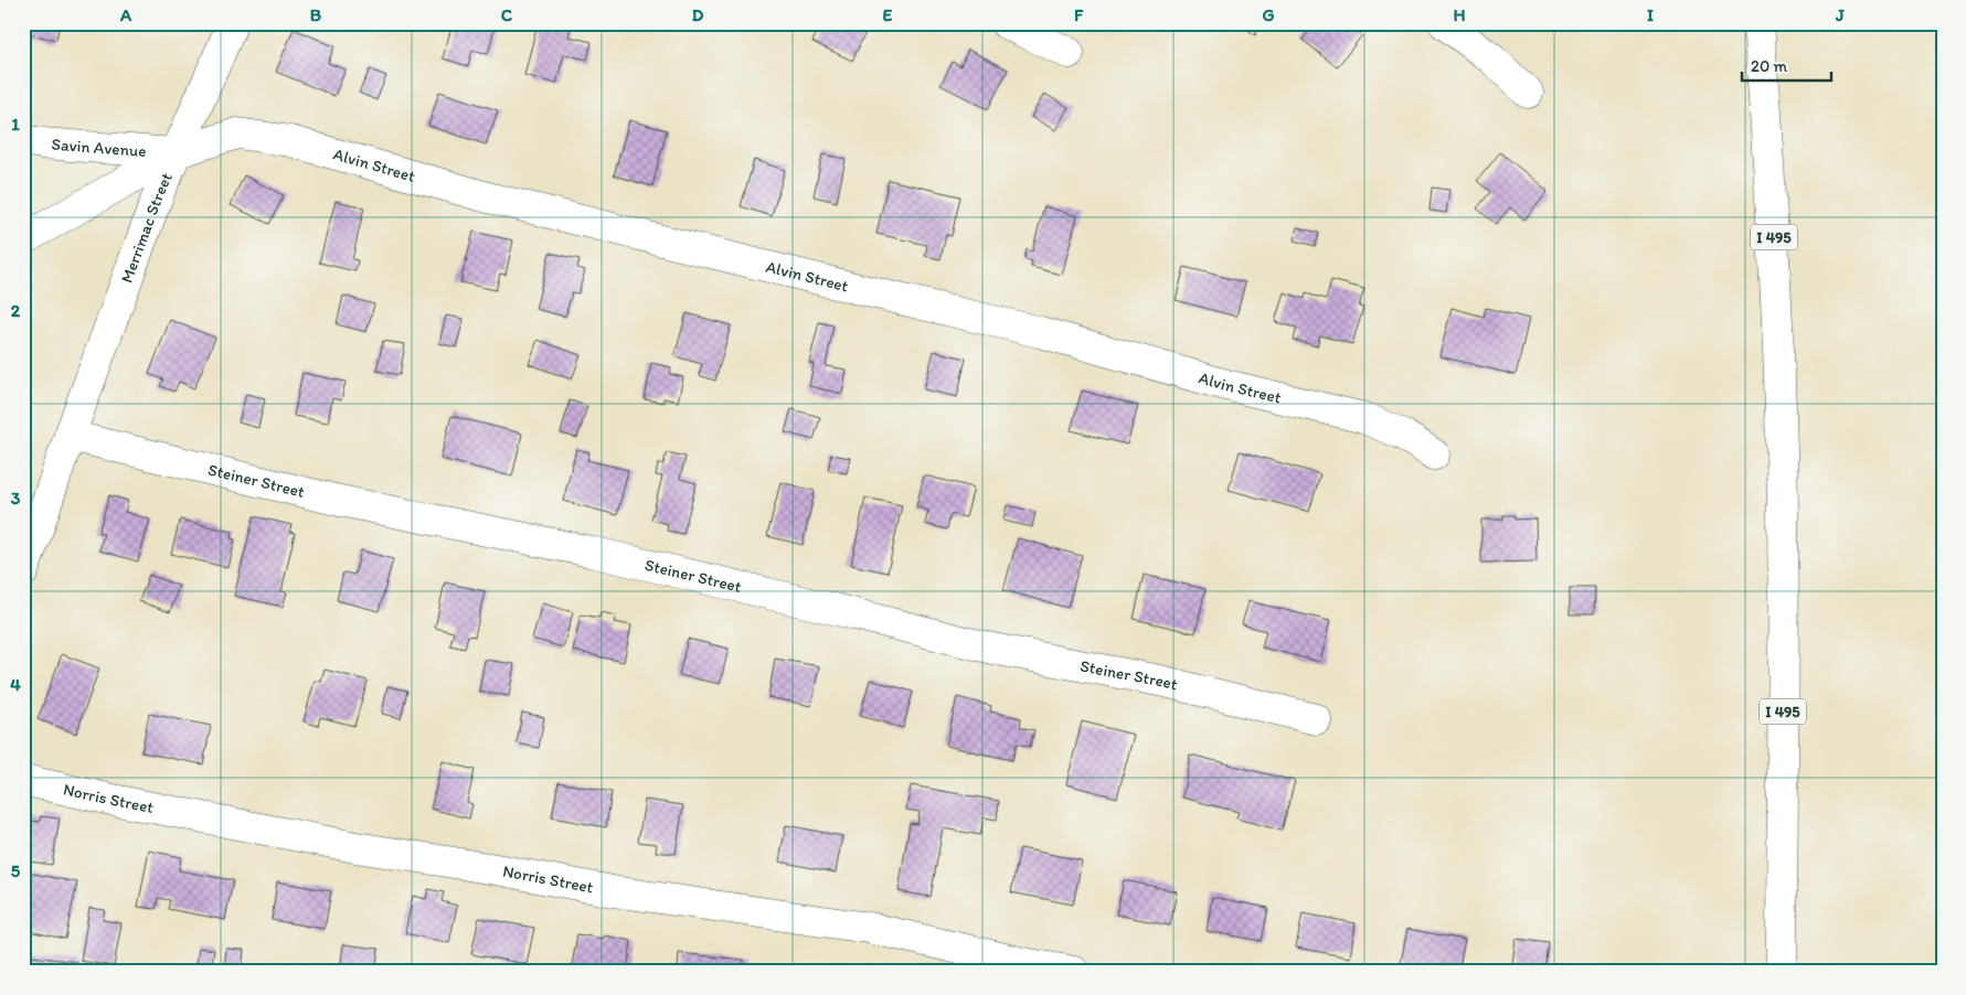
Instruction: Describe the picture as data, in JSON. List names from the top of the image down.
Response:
{
  "streets": {
    "main road": [
      "Savin Avenue",
      "Alvin Street",
      "Merrimac Street",
      "I 495",
      "Steiner Street",
      "Norris Street"
    ]
  },
  "crossings": [
    ["Savin Avenue", "Alvin Street"],
    ["Savin Avenue", "Merrimac Street"],
    ["Alvin Street", "Merrimac Street"],
    ["Merrimac Street", "Steiner Street"]
  ],
  "scale_bar": "20 m",
  "grid": {
    "columns": [
      "A",
      "B",
      "C",
      "D",
      "E",
      "F",
      "G",
      "H",
      "I",
      "J"
    ],
    "rows": [
      "1",
      "2",
      "3",
      "4",
      "5"
    ]
  }
}
